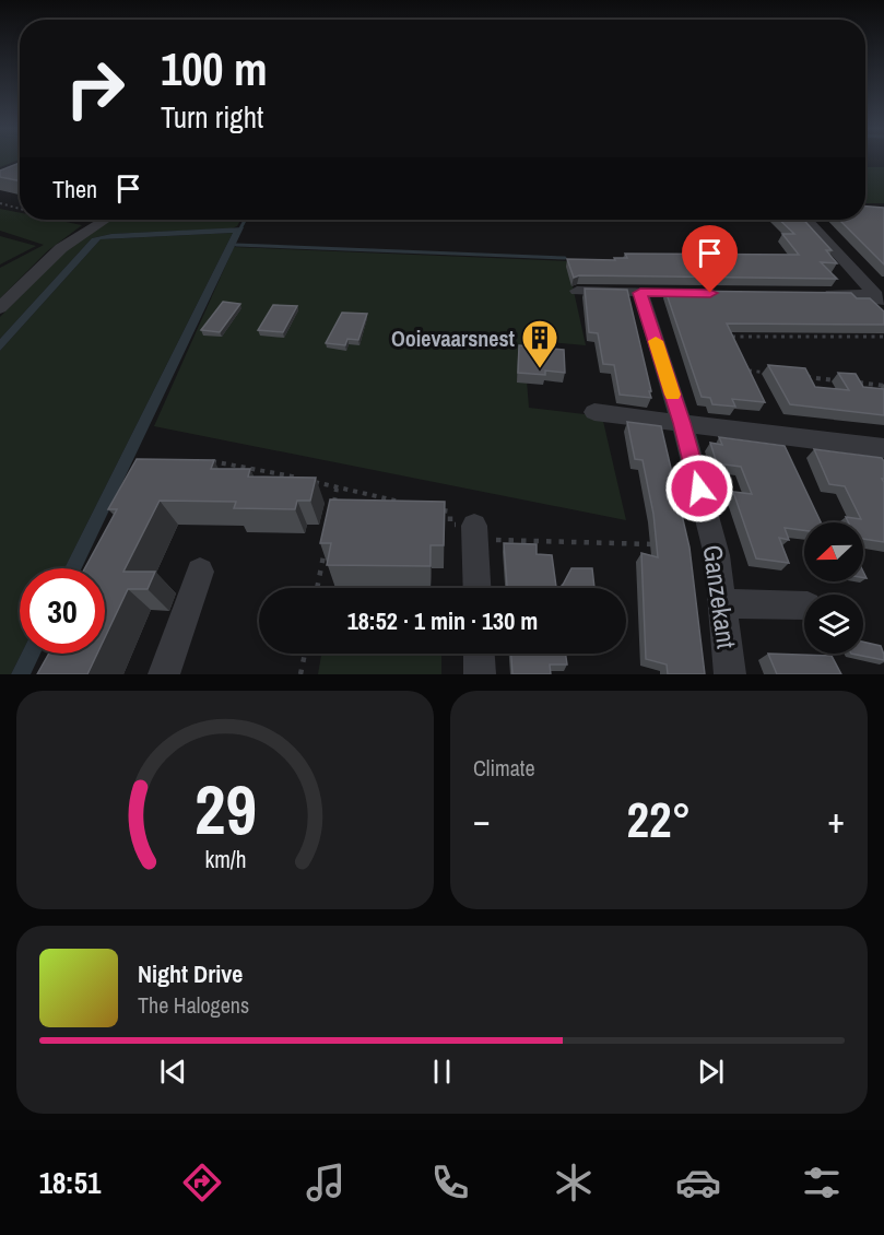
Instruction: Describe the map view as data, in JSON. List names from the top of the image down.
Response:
{
  "streets": {
    "street": ["Ganzekant"]
  },
  "places": {
    "building": ["Ooievaarsnest"]
  },
  "north": "left",
  "page": {
    "turn": ["100 m", "Turn right"],
    "then": "Then",
    "limit": "30",
    "trip": "18:52 · 1 min · 130 m",
    "tile": "Climate",
    "heat": ["−", "22°", "+"],
    "song": ["Night Drive", "The Halogens"],
    "tabs": "18:51",
    "gauge": ["29", "km/h"]
  }
}
